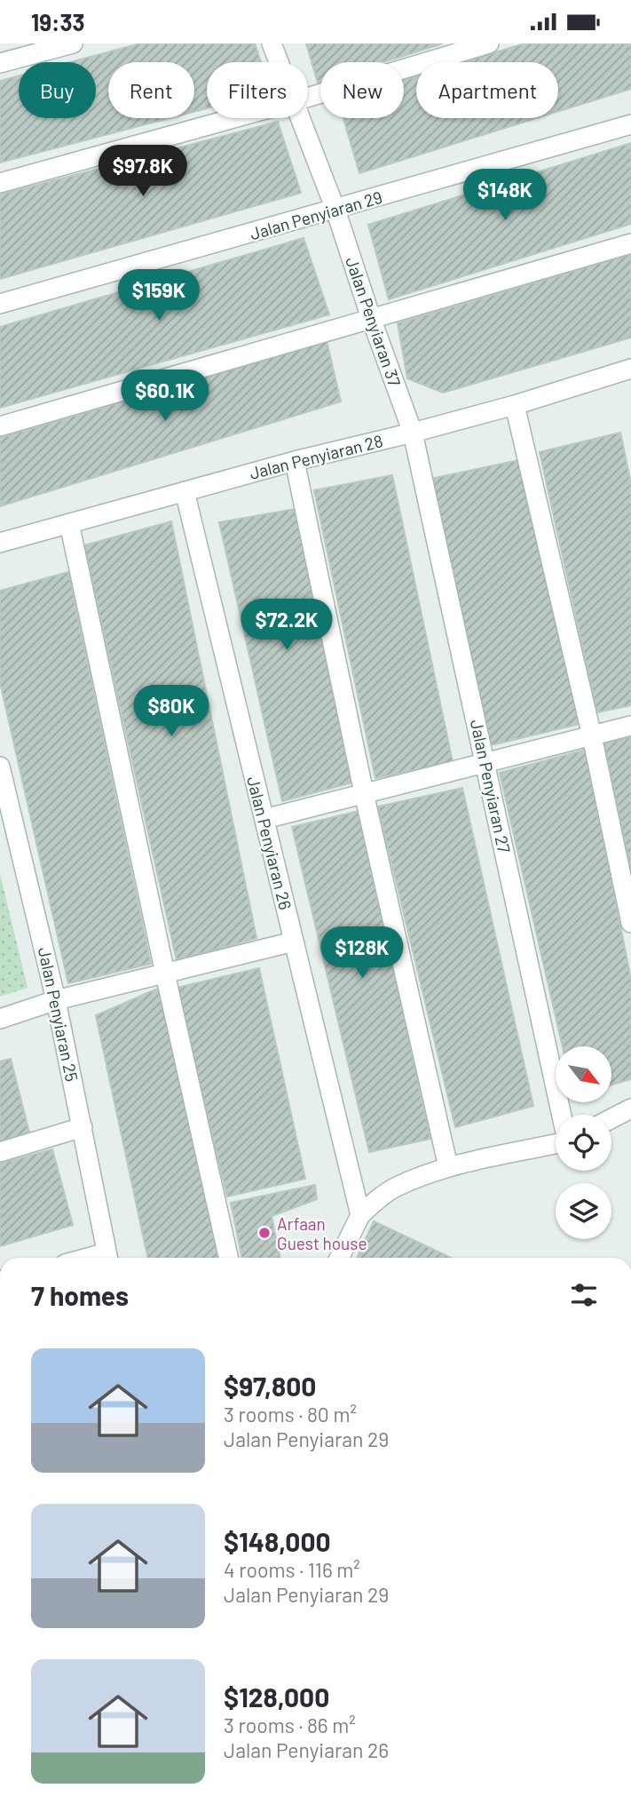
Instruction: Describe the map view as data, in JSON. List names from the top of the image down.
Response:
{
  "streets": {
    "street": [
      "Jalan Penyiaran 29",
      "Jalan Penyiaran 37",
      "Jalan Penyiaran 28",
      "Jalan Penyiaran 27",
      "Jalan Penyiaran 26",
      "Jalan Penyiaran 25"
    ]
  },
  "crossings": [
    ["Jalan Penyiaran 29", "Jalan Penyiaran 37"],
    ["Jalan Penyiaran 37", "Jalan Penyiaran 28"],
    ["Jalan Penyiaran 37", "Jalan Penyiaran 27"],
    ["Jalan Penyiaran 28", "Jalan Penyiaran 27"],
    ["Jalan Penyiaran 28", "Jalan Penyiaran 26"],
    ["Jalan Penyiaran 27", "Jalan Penyiaran 26"]
  ],
  "places": ["Arfaan Guest house"],
  "north": "bottom right",
  "page": {
    "status": "19:33",
    "chip": [
      "Buy",
      "Rent",
      "Filters",
      "New",
      "Apartment"
    ],
    "price": [
      "$97.8K",
      "$148K",
      "$159K",
      "$60.1K",
      "$72.2K",
      "$80K",
      "$128K"
    ],
    "heading": "7 homes",
    "list": [
      {
        "name": "$97,800",
        "note": "3 rooms · 80 m² · Jalan Penyiaran 29"
      },
      {
        "name": "$148,000",
        "note": "4 rooms · 116 m² · Jalan Penyiaran 29"
      },
      {
        "name": "$128,000",
        "note": "3 rooms · 86 m² · Jalan Penyiaran 26"
      }
    ]
  }
}
